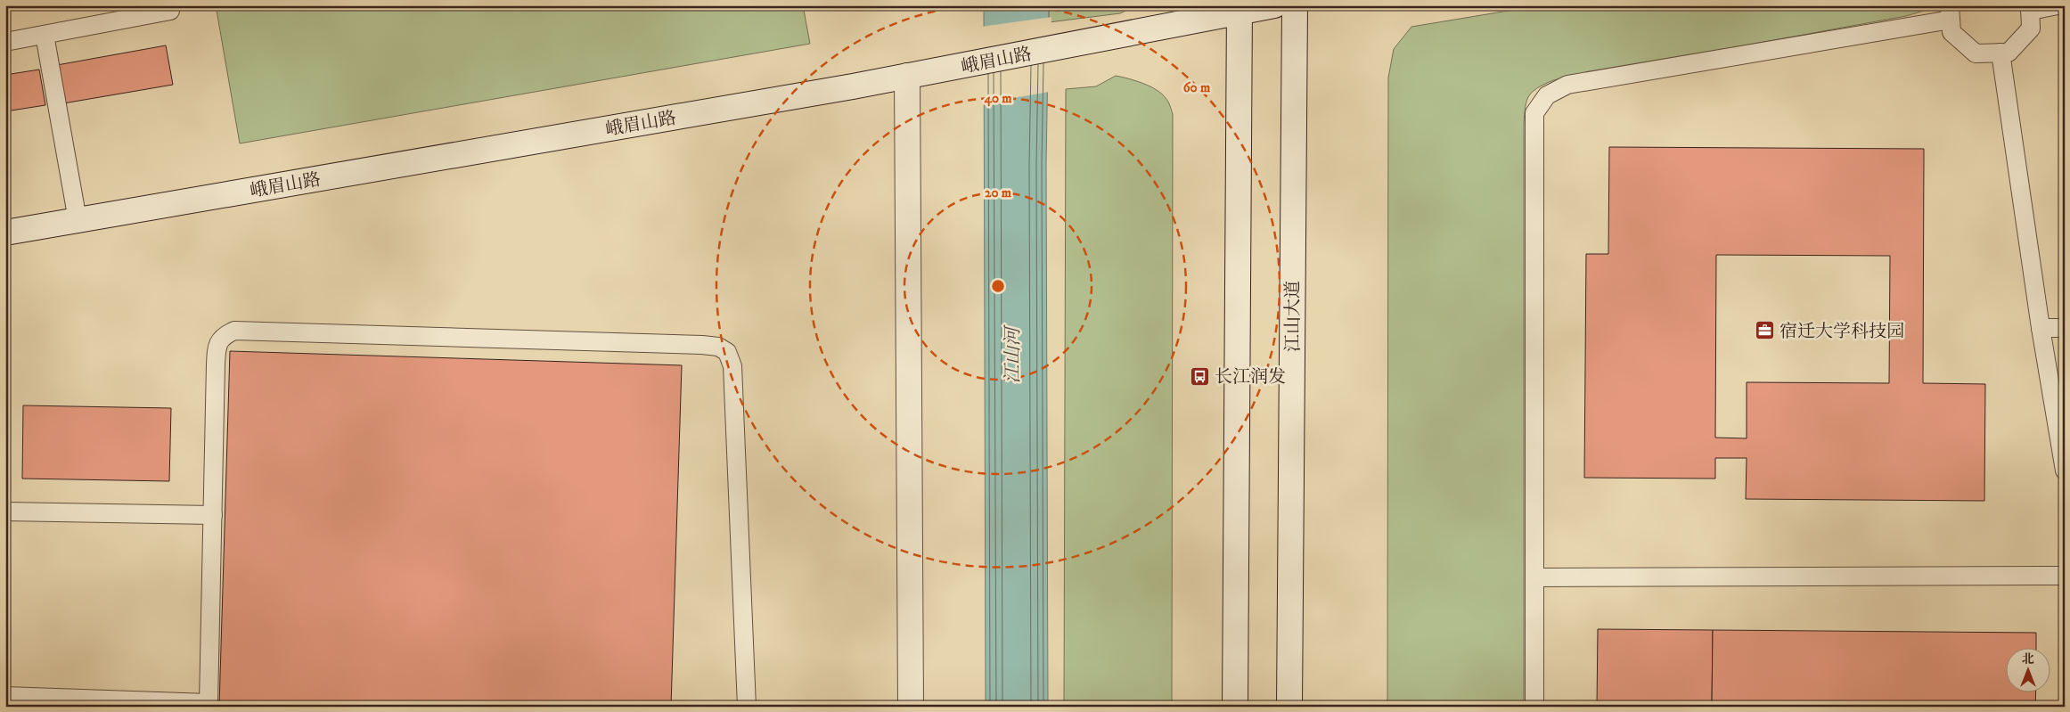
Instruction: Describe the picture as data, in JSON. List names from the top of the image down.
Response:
{
  "streets": {
    "street": ["峨眉山路", "江山大道"]
  },
  "water": ["江山河"],
  "places": {
    "office": ["宿迁大学科技园"],
    "bus stop": ["长江润发"]
  },
  "north": "top",
  "rings": ["60 m", "40 m", "20 m"]
}
